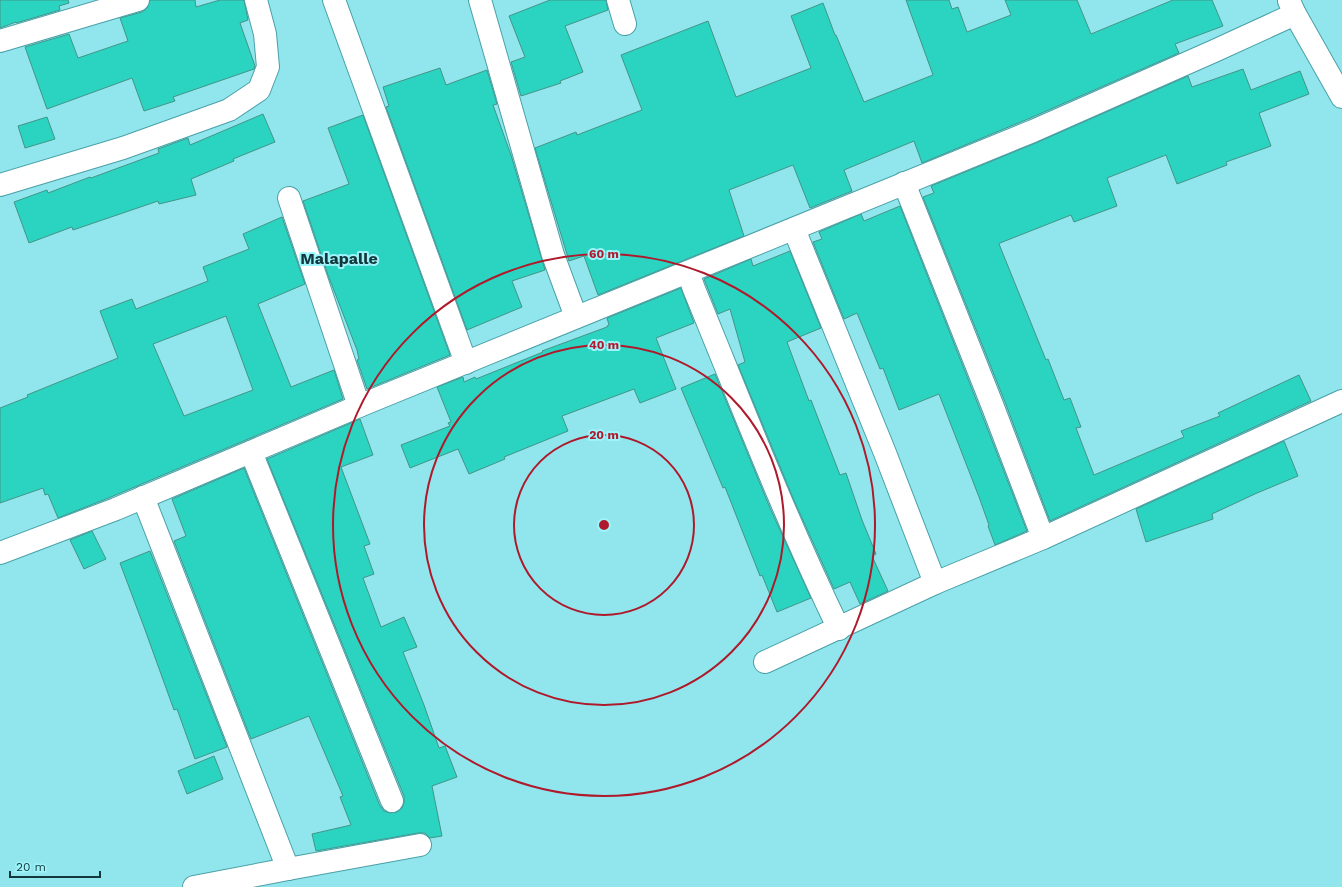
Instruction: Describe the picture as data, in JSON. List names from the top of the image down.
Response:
{
  "districts": ["Malapalle"],
  "scale_bar": "20 m",
  "rings": ["60 m", "40 m", "20 m"]
}
